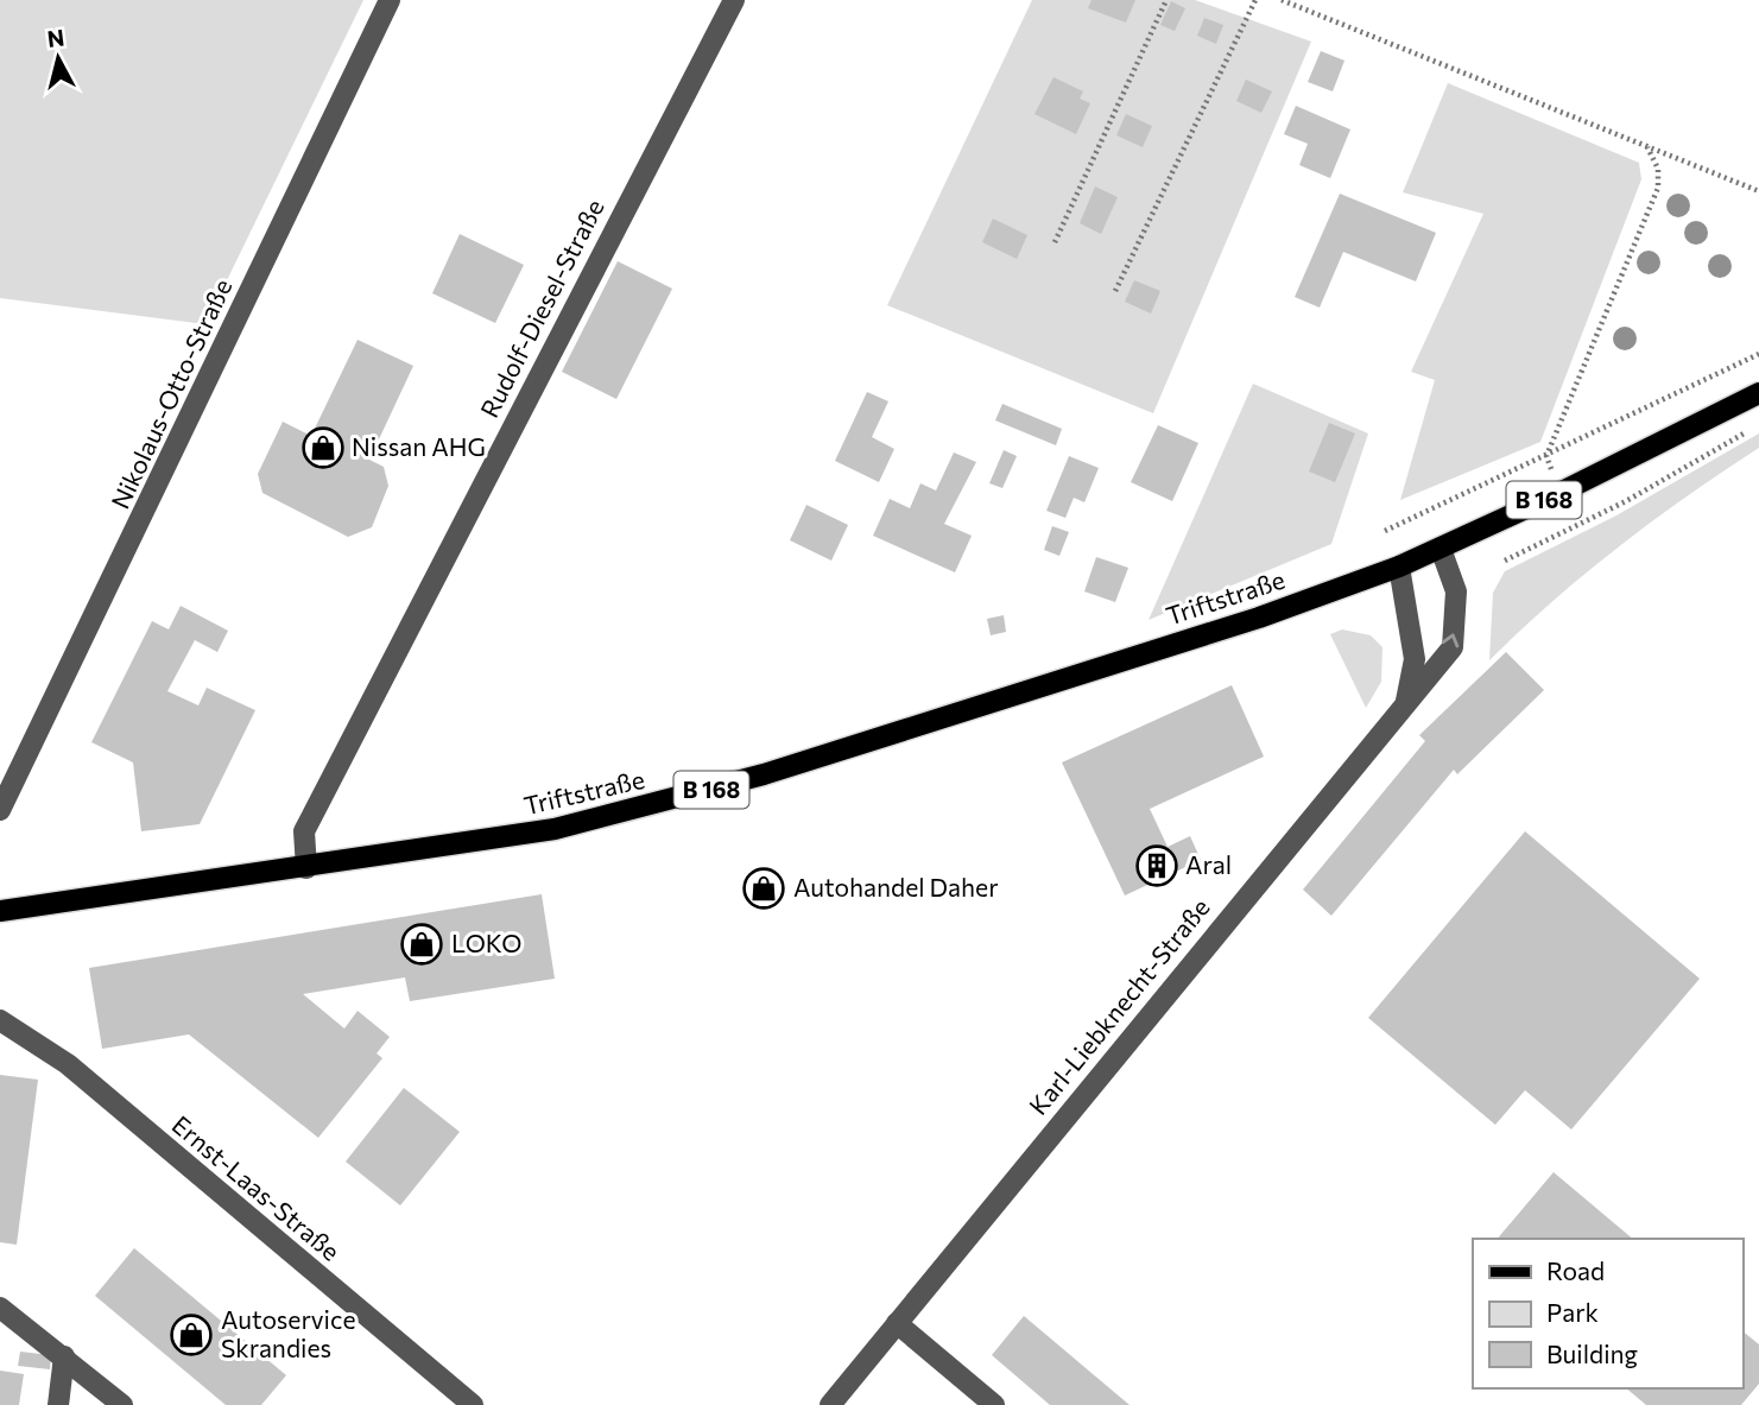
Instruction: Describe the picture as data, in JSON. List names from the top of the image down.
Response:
{
  "streets": {
    "main road": ["B 168", "Triftstraße"],
    "street": [
      "Rudolf-Diesel-Straße",
      "Nikolaus-Otto-Straße",
      "Karl-Liebknecht-Straße",
      "Ernst-Laas-Straße"
    ]
  },
  "crossings": [
    ["Rudolf-Diesel-Straße", "Triftstraße"],
    ["B 168", "Triftstraße"],
    ["B 168", "Karl-Liebknecht-Straße"]
  ],
  "places": {
    "shop": [
      "Nissan AHG",
      "Autohandel Daher",
      "LOKO",
      "Autoservice Skrandies"
    ],
    "building": ["Aral"]
  },
  "legend": ["Road", "Park", "Building"],
  "north": "top"
}
